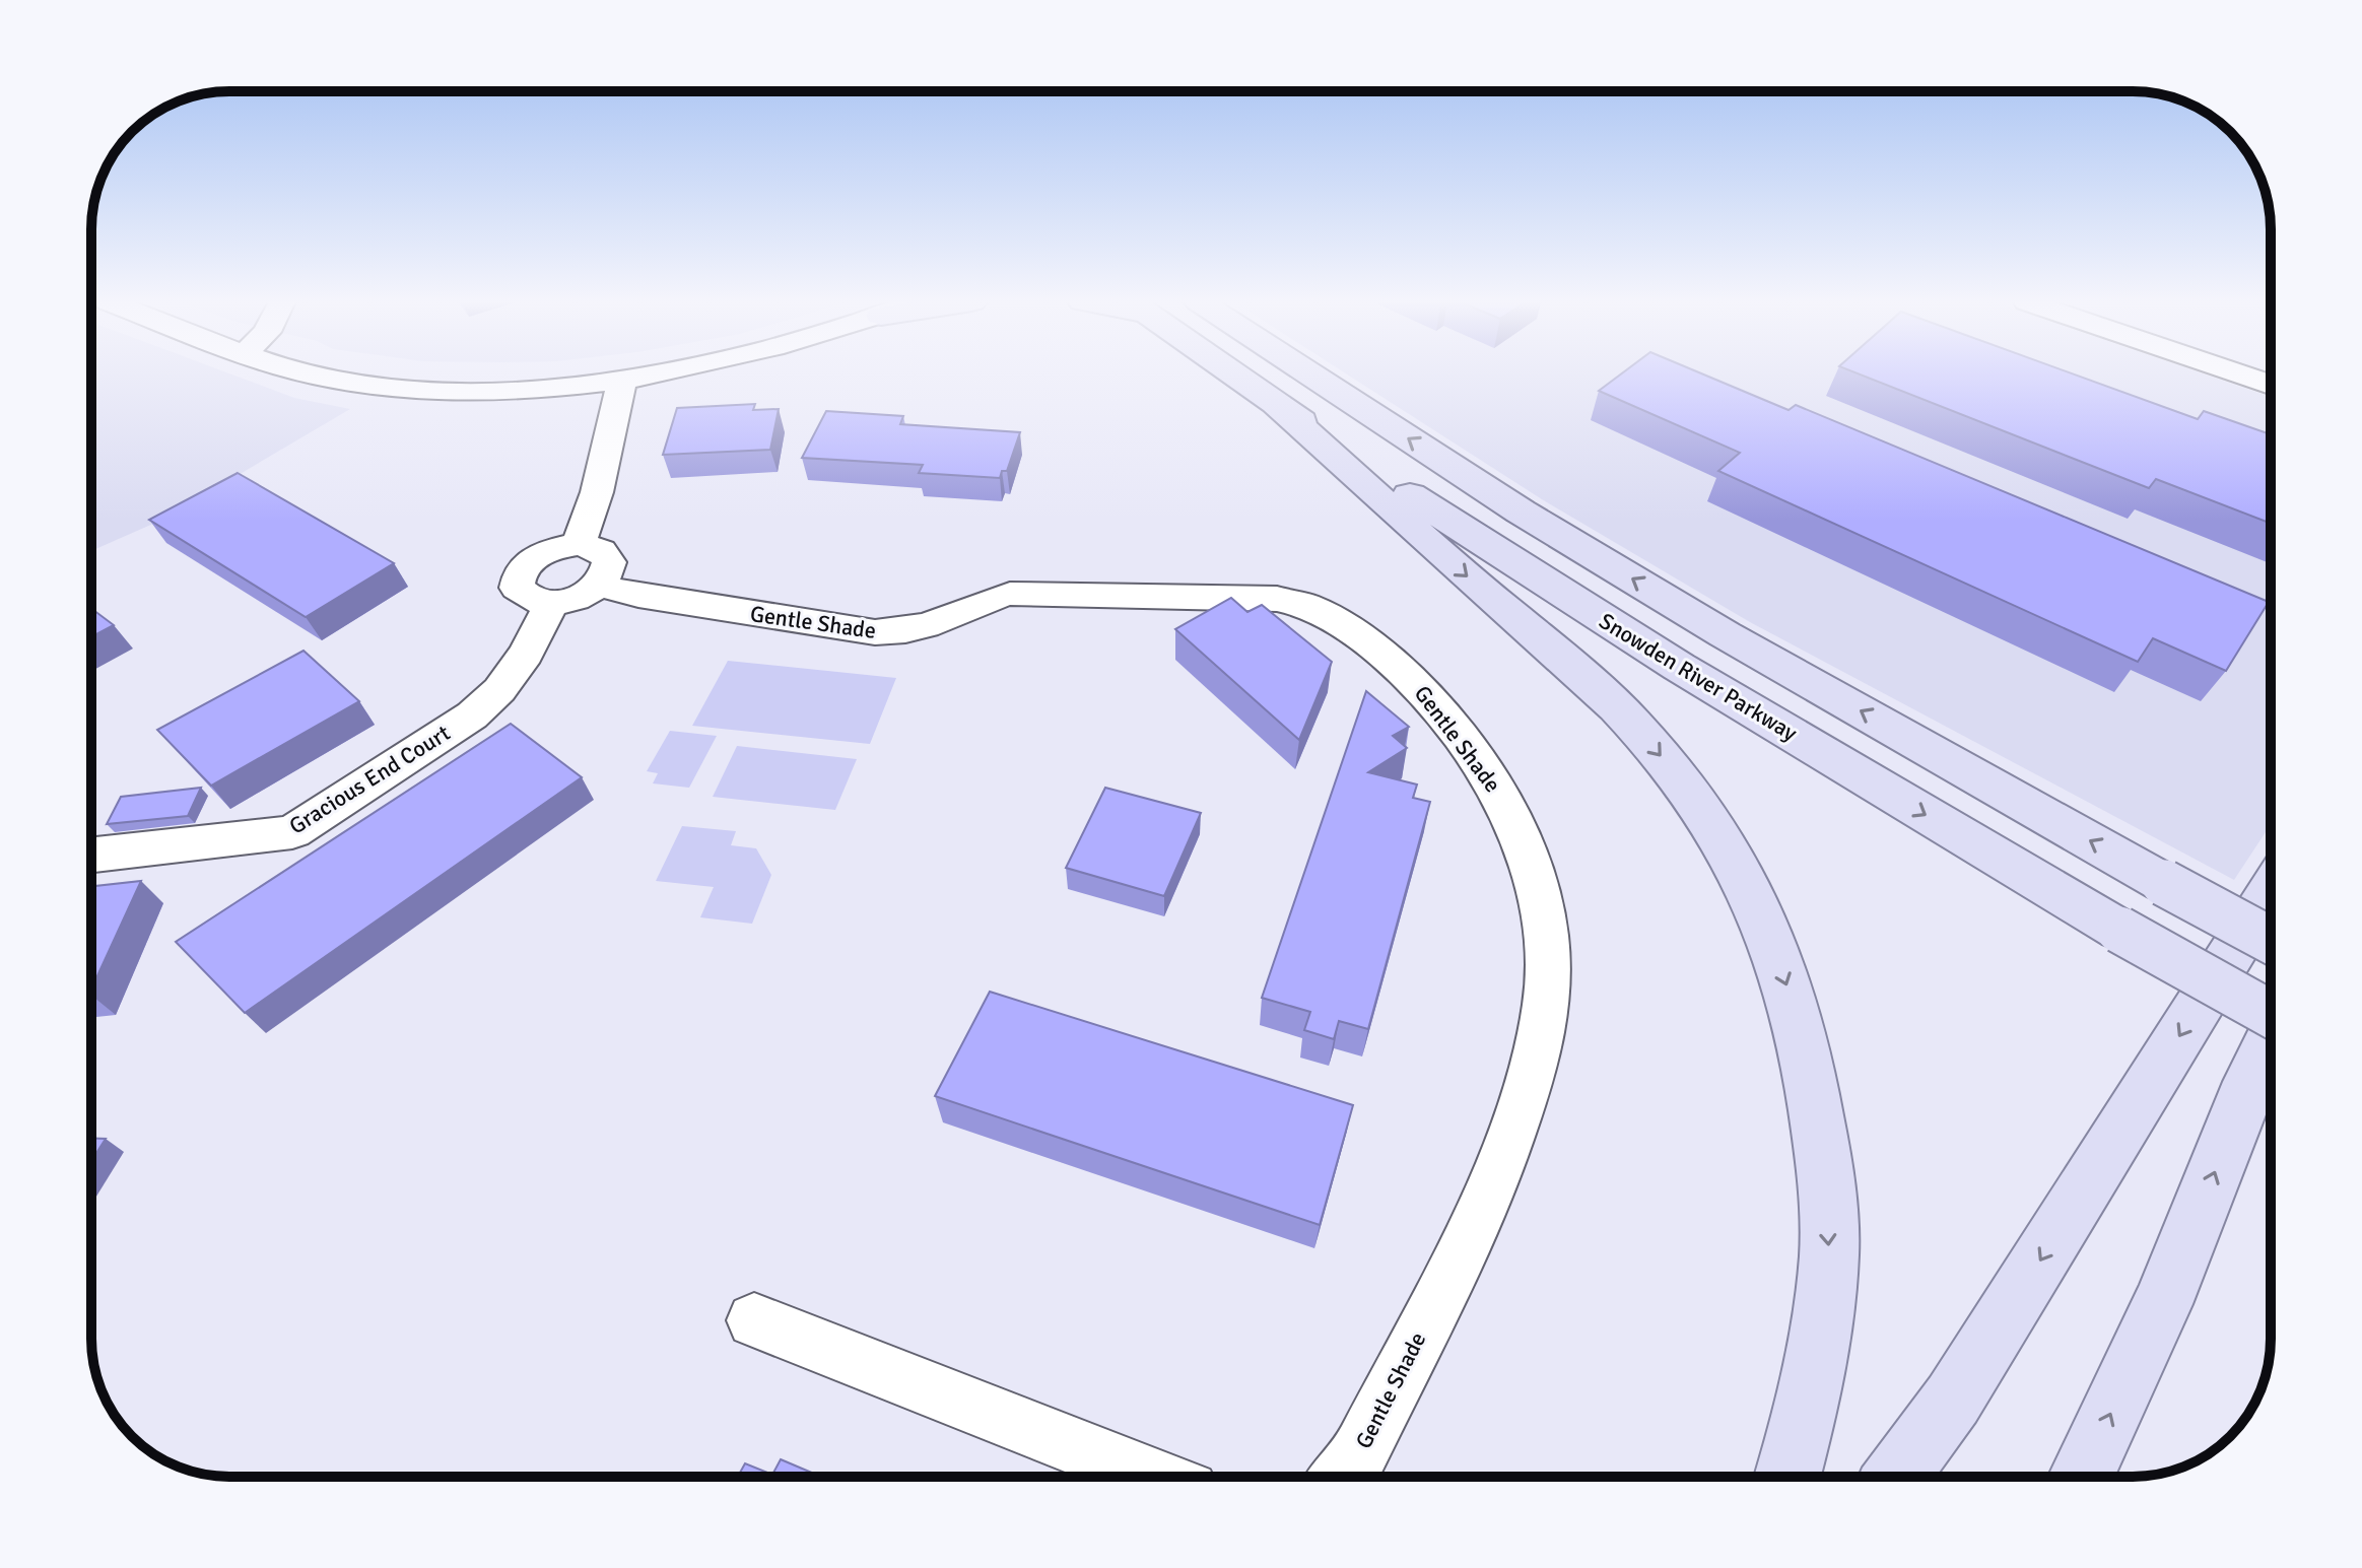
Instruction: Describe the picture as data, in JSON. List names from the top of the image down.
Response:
{
  "streets": {
    "main road": ["Snowden River Parkway"],
    "street": ["Gentle Shade", "Gracious End Court"]
  }
}
